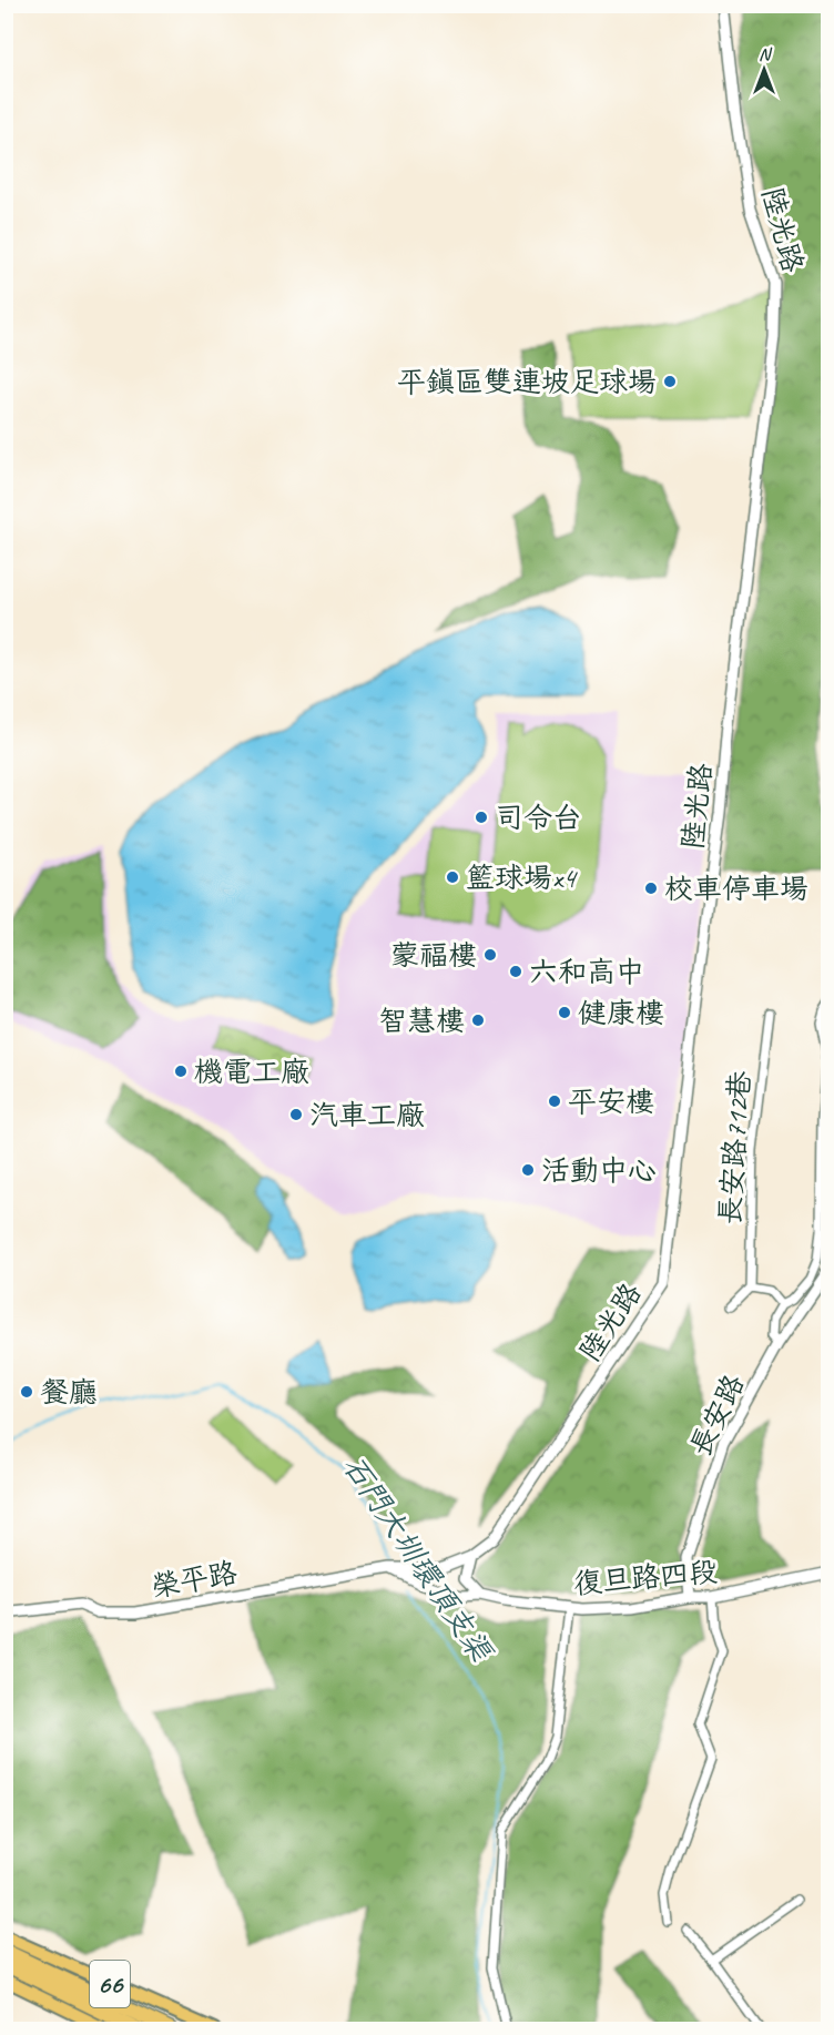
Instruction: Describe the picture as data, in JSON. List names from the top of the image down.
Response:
{
  "streets": {
    "highway": ["66"],
    "street": [
      "陸光路",
      "長安路712巷",
      "長安路",
      "復旦路四段",
      "榮平路"
    ]
  },
  "crossings": [
    ["陸光路", "復旦路四段"],
    ["陸光路", "榮平路"],
    ["長安路", "復旦路四段"],
    ["復旦路四段", "榮平路"]
  ],
  "water": ["石門大圳環頂支渠"],
  "places": [
    "平鎮區雙連坡足球場",
    "司令台",
    "籃球場x4",
    "校車停車場",
    "蒙福樓",
    "六和高中",
    "健康樓",
    "智慧樓",
    "機電工廠",
    "平安樓",
    "汽車工廠",
    "活動中心",
    "餐廳"
  ],
  "north": "top"
}
